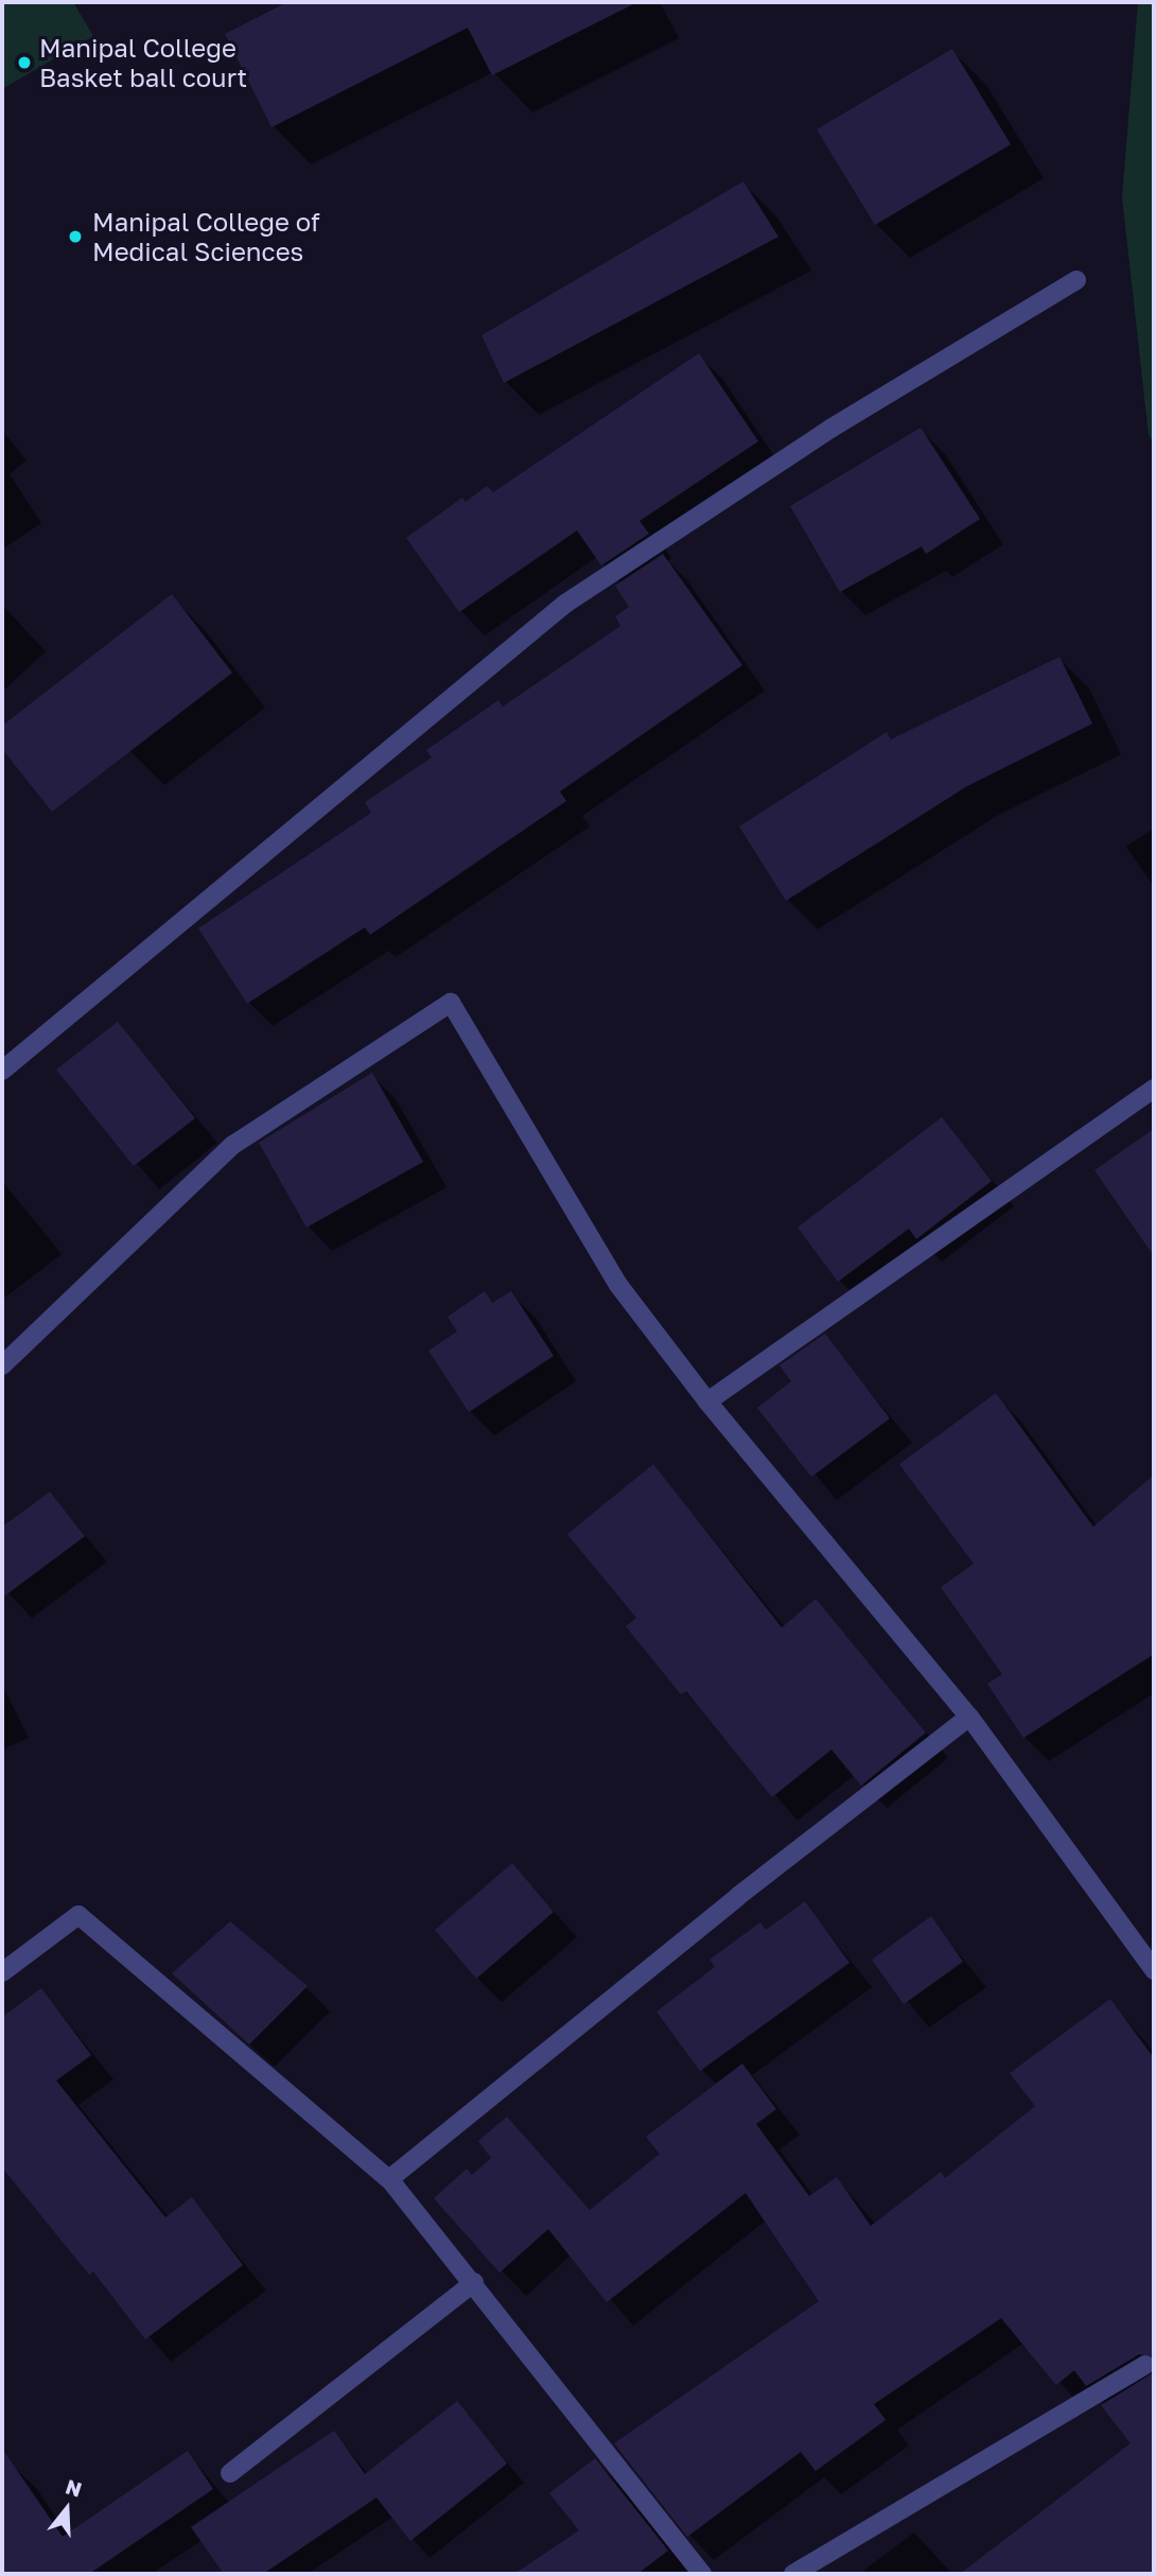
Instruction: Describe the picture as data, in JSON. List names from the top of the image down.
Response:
{
  "places": ["Manipal College Basket ball court", "Manipal College of Medical Sciences"],
  "north": "top"
}
